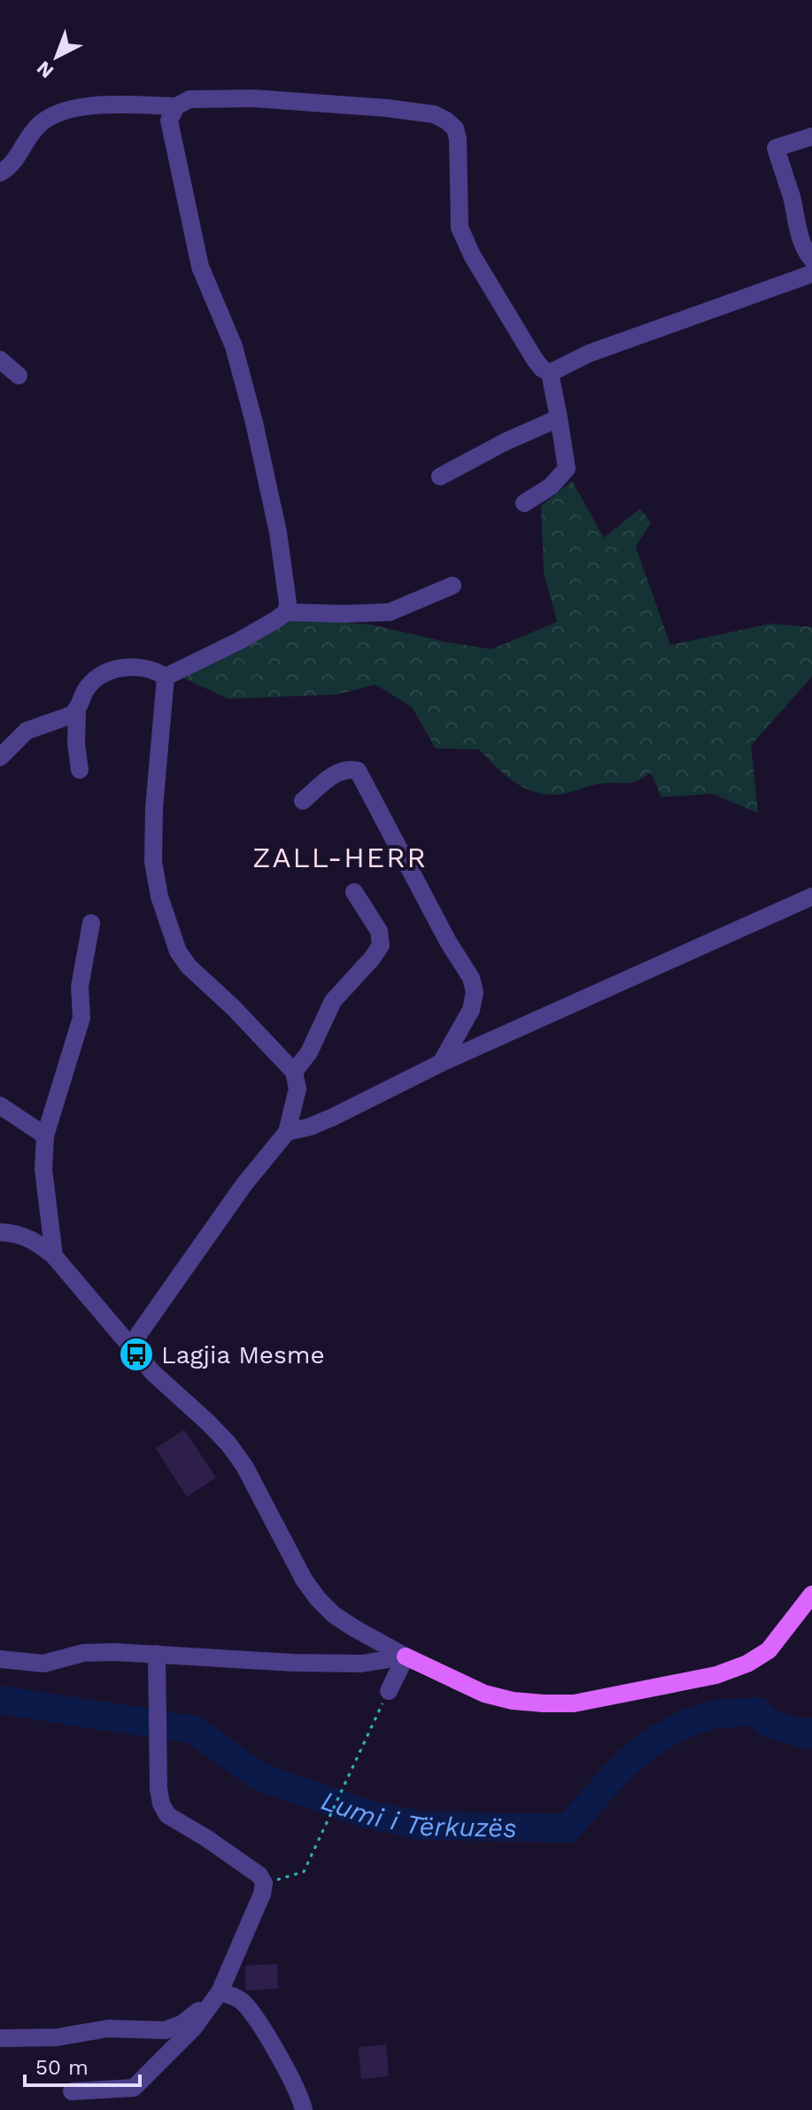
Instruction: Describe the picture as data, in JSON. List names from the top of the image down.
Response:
{
  "districts": ["ZALL-HERR"],
  "water": ["Lumi i Tërkuzës"],
  "places": {
    "bus stop": ["Lagjia Mesme"]
  },
  "scale_bar": "50 m",
  "north": "bottom left"
}
